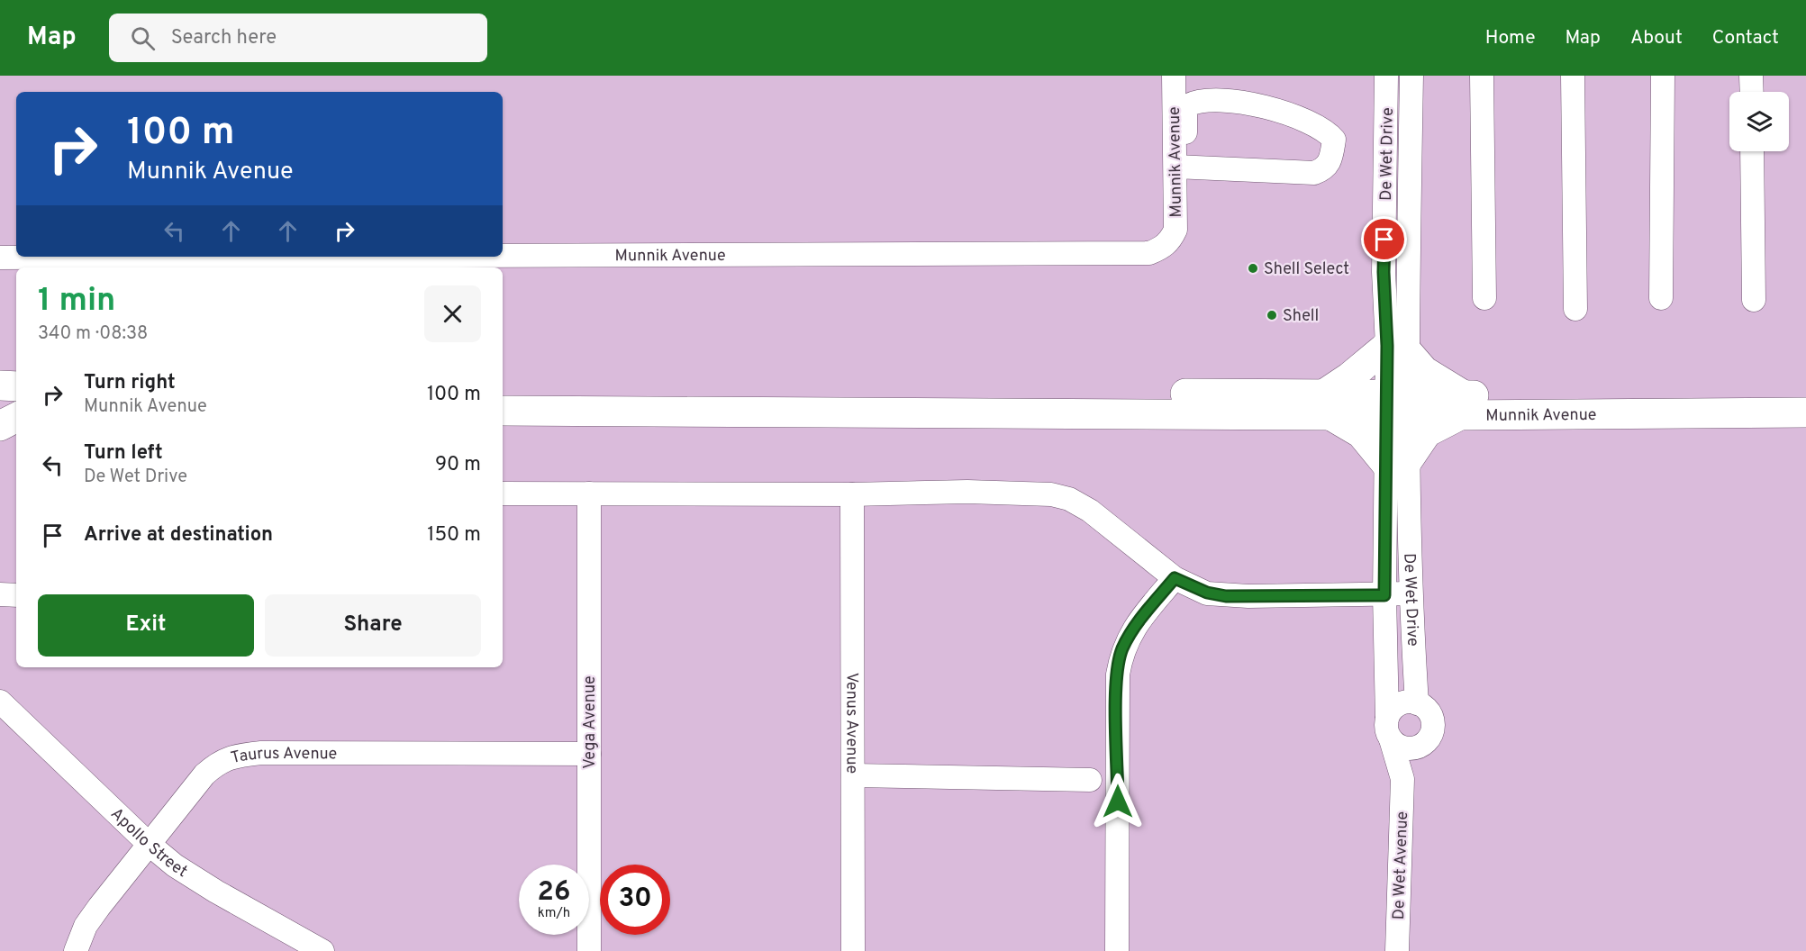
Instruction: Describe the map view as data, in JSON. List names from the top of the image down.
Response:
{
  "streets": {
    "main road": ["Munnik Avenue"],
    "street": [
      "De Wet Drive",
      "Vega Avenue",
      "Venus Avenue",
      "Taurus Avenue",
      "Apollo Street",
      "De Wet Avenue"
    ]
  },
  "crossings": [
    ["De Wet Drive", "Munnik Avenue"],
    ["De Wet Drive", "De Wet Avenue"],
    ["Vega Avenue", "Taurus Avenue"],
    ["Taurus Avenue", "Apollo Street"]
  ],
  "places": ["Shell Select", "Shell"],
  "page": {
    "header": "Map",
    "search": "Search here",
    "nav": [
      "Home",
      "Map",
      "About",
      "Contact"
    ],
    "turn": ["100 m", "Munnik Avenue"],
    "heading": ["1 min", "340 m · 08:38"],
    "list": [
      {
        "name": "Turn right",
        "note": "Munnik Avenue",
        "value": "100 m"
      },
      {
        "name": "Turn left",
        "note": "De Wet Drive",
        "value": "90 m"
      },
      {
        "name": "Arrive at destination",
        "value": "150 m"
      }
    ],
    "buttons": ["Exit", "Share"],
    "speed": "26 km/h",
    "limit": "30"
  }
}
